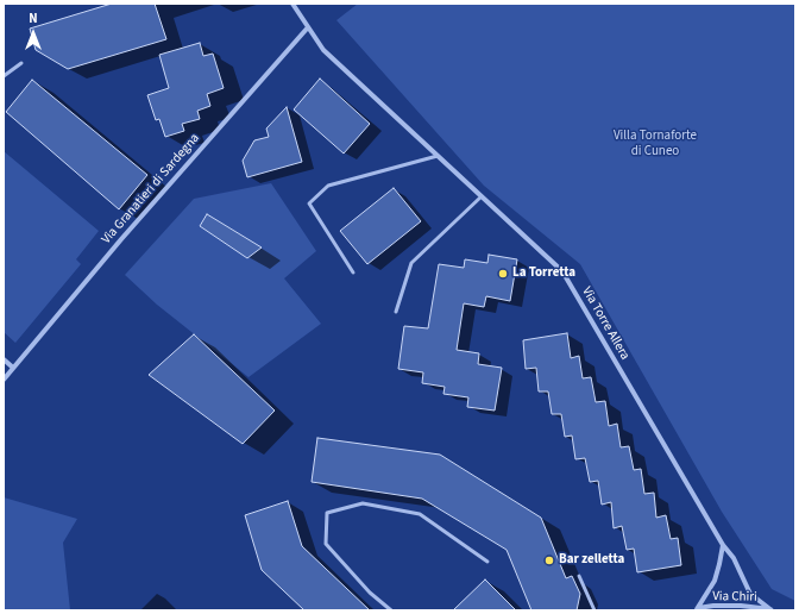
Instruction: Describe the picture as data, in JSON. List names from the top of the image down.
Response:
{
  "streets": {
    "street": ["Via Granatieri di Sardegna", "Via Torre Allera", "Via Chiri"]
  },
  "crossings": [
    ["Via Granatieri di Sardegna", "Via Torre Allera"],
    ["Via Torre Allera", "Via Chiri"]
  ],
  "parks": ["Villa Tornaforte di Cuneo"],
  "places": ["La Torretta", "Bar zelletta"],
  "north": "top"
}
